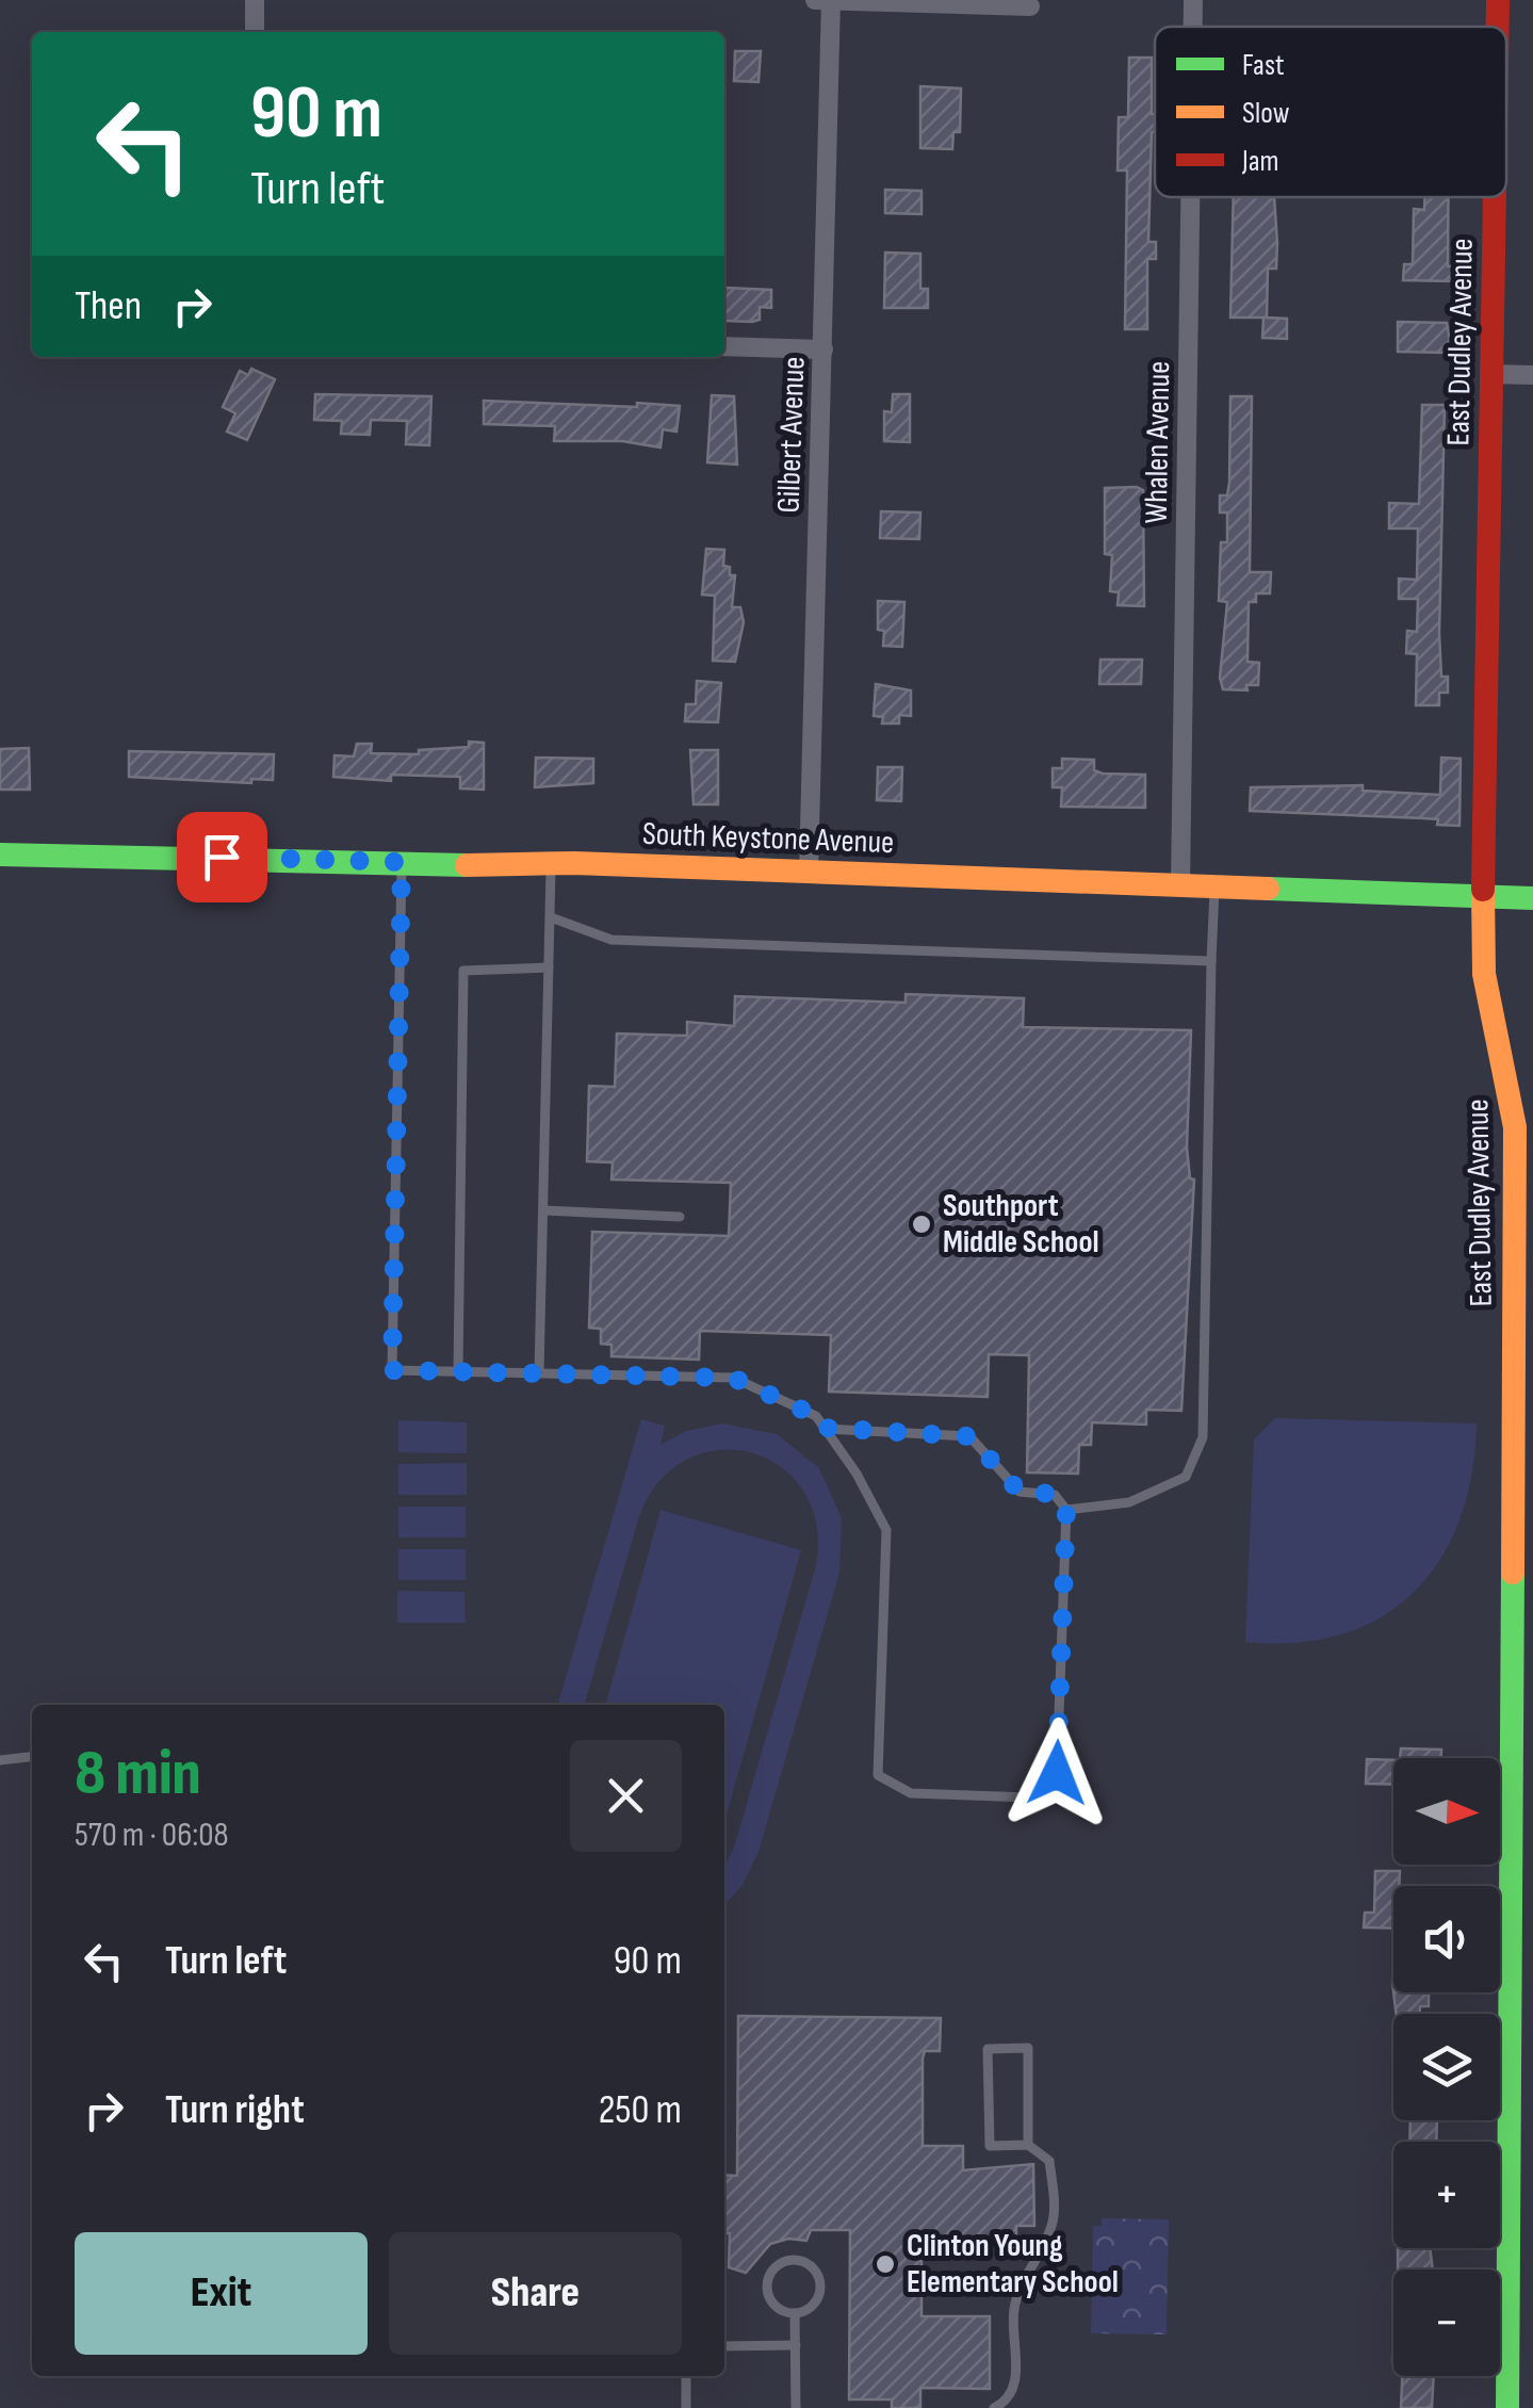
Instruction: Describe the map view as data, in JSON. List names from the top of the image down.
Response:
{
  "streets": {
    "street": [
      "East Dudley Avenue",
      "Gilbert Avenue",
      "Whalen Avenue",
      "South Keystone Avenue"
    ]
  },
  "crossings": [
    ["East Dudley Avenue", "South Keystone Avenue"],
    ["Gilbert Avenue", "South Keystone Avenue"],
    ["Whalen Avenue", "South Keystone Avenue"]
  ],
  "places": ["Southport Middle School", "Clinton Young Elementary School"],
  "legend": ["Fast", "Slow", "Jam"],
  "north": "right",
  "page": {
    "turn": ["90 m", "Turn left"],
    "then": "Then",
    "heading": ["8 min", "570 m · 06:08"],
    "map_buttons": ["+", "−"],
    "list": [
      {
        "name": "Turn left",
        "value": "90 m"
      },
      {
        "name": "Turn right",
        "value": "250 m"
      }
    ],
    "buttons": ["Exit", "Share"]
  }
}
